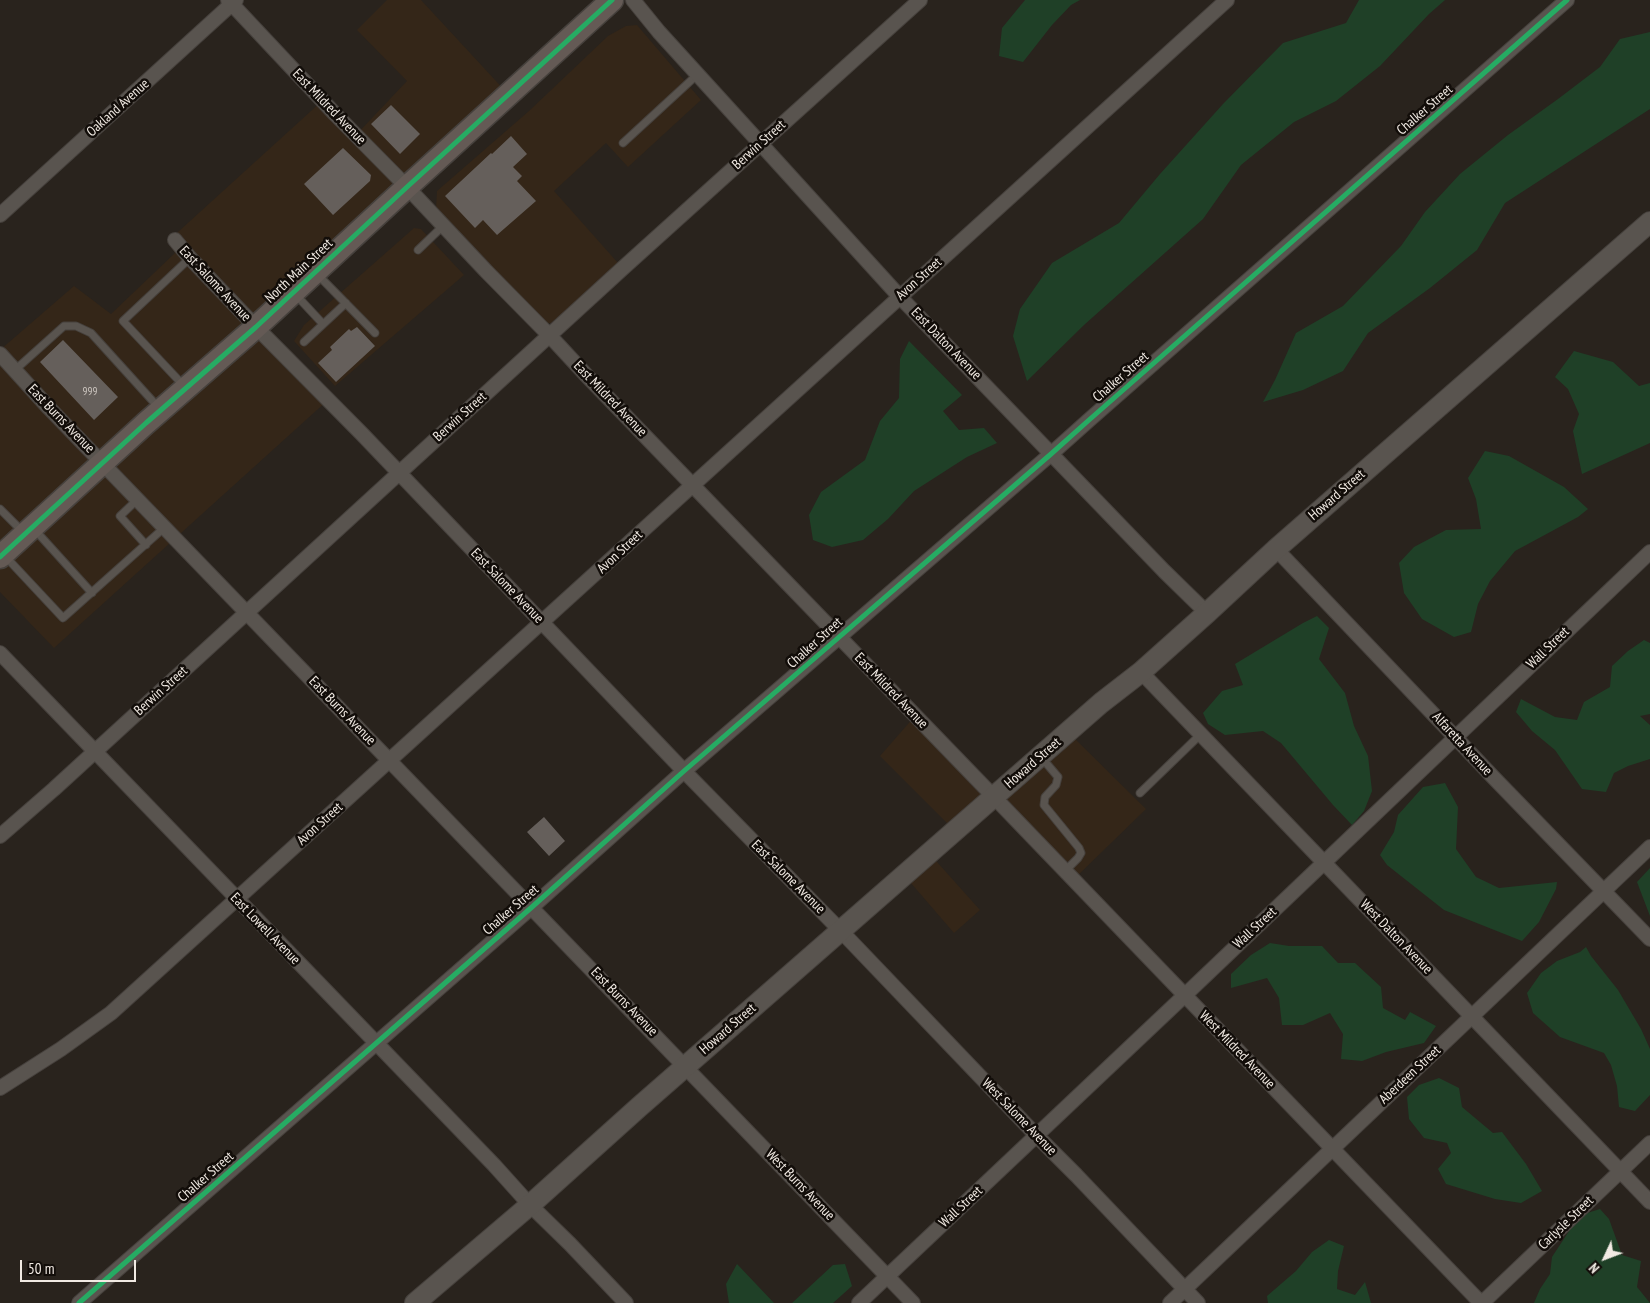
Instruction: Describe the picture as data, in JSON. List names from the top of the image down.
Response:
{
  "streets": {
    "main road": ["North Main Street", "Howard Street"],
    "street": [
      "East Mildred Avenue",
      "Oakland Avenue",
      "Chalker Street",
      "Berwin Street",
      "Avon Street",
      "East Salome Avenue",
      "East Dalton Avenue",
      "East Burns Avenue",
      "Wall Street",
      "Alfaretta Avenue",
      "East Lowell Avenue",
      "West Dalton Avenue",
      "West Mildred Avenue",
      "Aberdeen Street",
      "West Salome Avenue",
      "West Burns Avenue",
      "Carlysle Street"
    ]
  },
  "crossings": [
    ["East Mildred Avenue", "Oakland Avenue"],
    ["East Mildred Avenue", "Chalker Street"],
    ["East Mildred Avenue", "Berwin Street"],
    ["East Mildred Avenue", "North Main Street"],
    ["East Mildred Avenue", "Avon Street"],
    ["East Mildred Avenue", "Howard Street"],
    ["East Mildred Avenue", "West Mildred Avenue"],
    ["Chalker Street", "East Salome Avenue"],
    ["Chalker Street", "East Dalton Avenue"],
    ["Chalker Street", "East Burns Avenue"],
    ["Chalker Street", "East Lowell Avenue"],
    ["Berwin Street", "East Salome Avenue"],
    ["Berwin Street", "East Dalton Avenue"],
    ["Berwin Street", "East Burns Avenue"],
    ["Berwin Street", "East Lowell Avenue"],
    ["North Main Street", "East Salome Avenue"],
    ["North Main Street", "East Burns Avenue"],
    ["Avon Street", "East Salome Avenue"],
    ["Avon Street", "East Dalton Avenue"],
    ["Avon Street", "East Burns Avenue"],
    ["Avon Street", "East Lowell Avenue"],
    ["East Salome Avenue", "Howard Street"],
    ["East Salome Avenue", "West Salome Avenue"],
    ["East Dalton Avenue", "Howard Street"],
    ["East Burns Avenue", "Howard Street"],
    ["East Burns Avenue", "West Burns Avenue"],
    ["Howard Street", "Alfaretta Avenue"],
    ["Howard Street", "East Lowell Avenue"],
    ["Howard Street", "West Dalton Avenue"],
    ["Howard Street", "West Mildred Avenue"],
    ["Howard Street", "West Salome Avenue"],
    ["Howard Street", "West Burns Avenue"],
    ["Wall Street", "Alfaretta Avenue"],
    ["Wall Street", "West Dalton Avenue"],
    ["Wall Street", "West Mildred Avenue"],
    ["Wall Street", "West Salome Avenue"],
    ["Wall Street", "West Burns Avenue"],
    ["Alfaretta Avenue", "Aberdeen Street"],
    ["West Dalton Avenue", "Aberdeen Street"],
    ["West Dalton Avenue", "Carlysle Street"],
    ["West Mildred Avenue", "Aberdeen Street"],
    ["West Mildred Avenue", "Carlysle Street"],
    ["Aberdeen Street", "West Salome Avenue"]
  ],
  "house_numbers": ["999"],
  "scale_bar": "50 m",
  "north": "bottom left"
}
